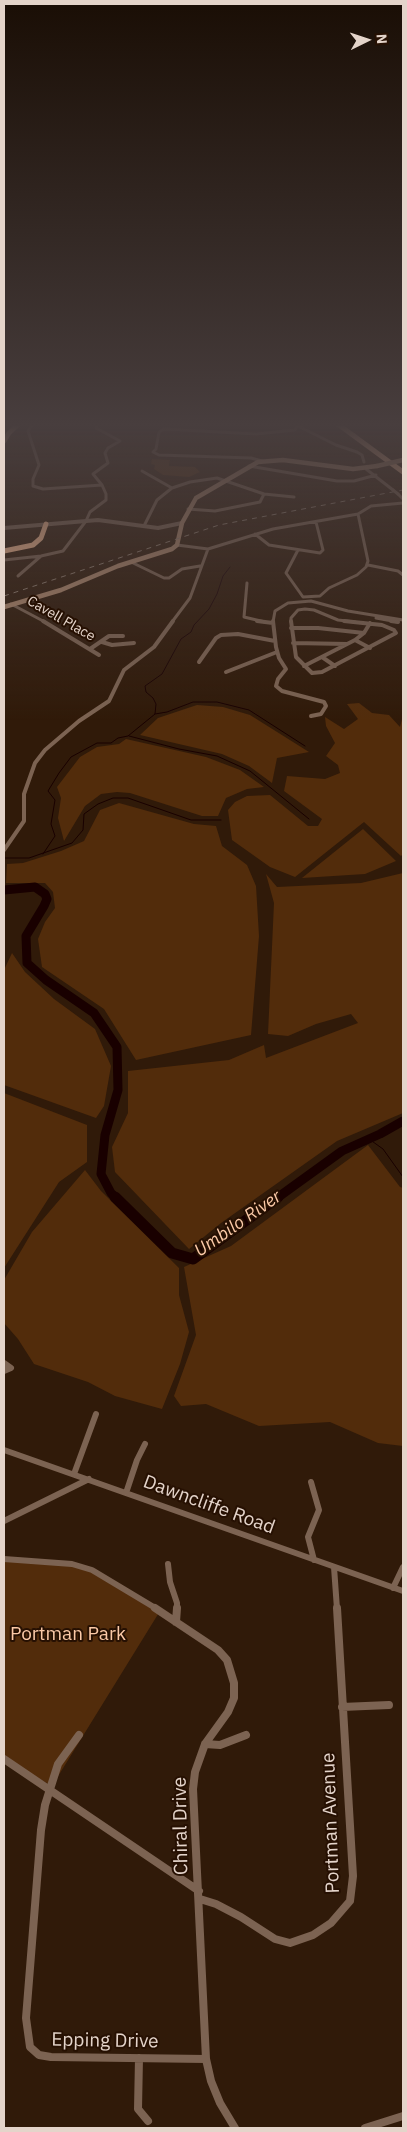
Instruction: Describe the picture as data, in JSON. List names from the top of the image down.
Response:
{
  "streets": {
    "street": [
      "Cavell Place",
      "Dawncliffe Road",
      "Portman Avenue",
      "Chiral Drive",
      "Epping Drive"
    ]
  },
  "crossings": [
    ["Dawncliffe Road", "Portman Avenue"],
    ["Portman Avenue", "Chiral Drive"],
    ["Portman Avenue", "Epping Drive"],
    ["Chiral Drive", "Epping Drive"]
  ],
  "water": ["Umbilo River"],
  "parks": ["Portman Park"],
  "north": "right"
}
